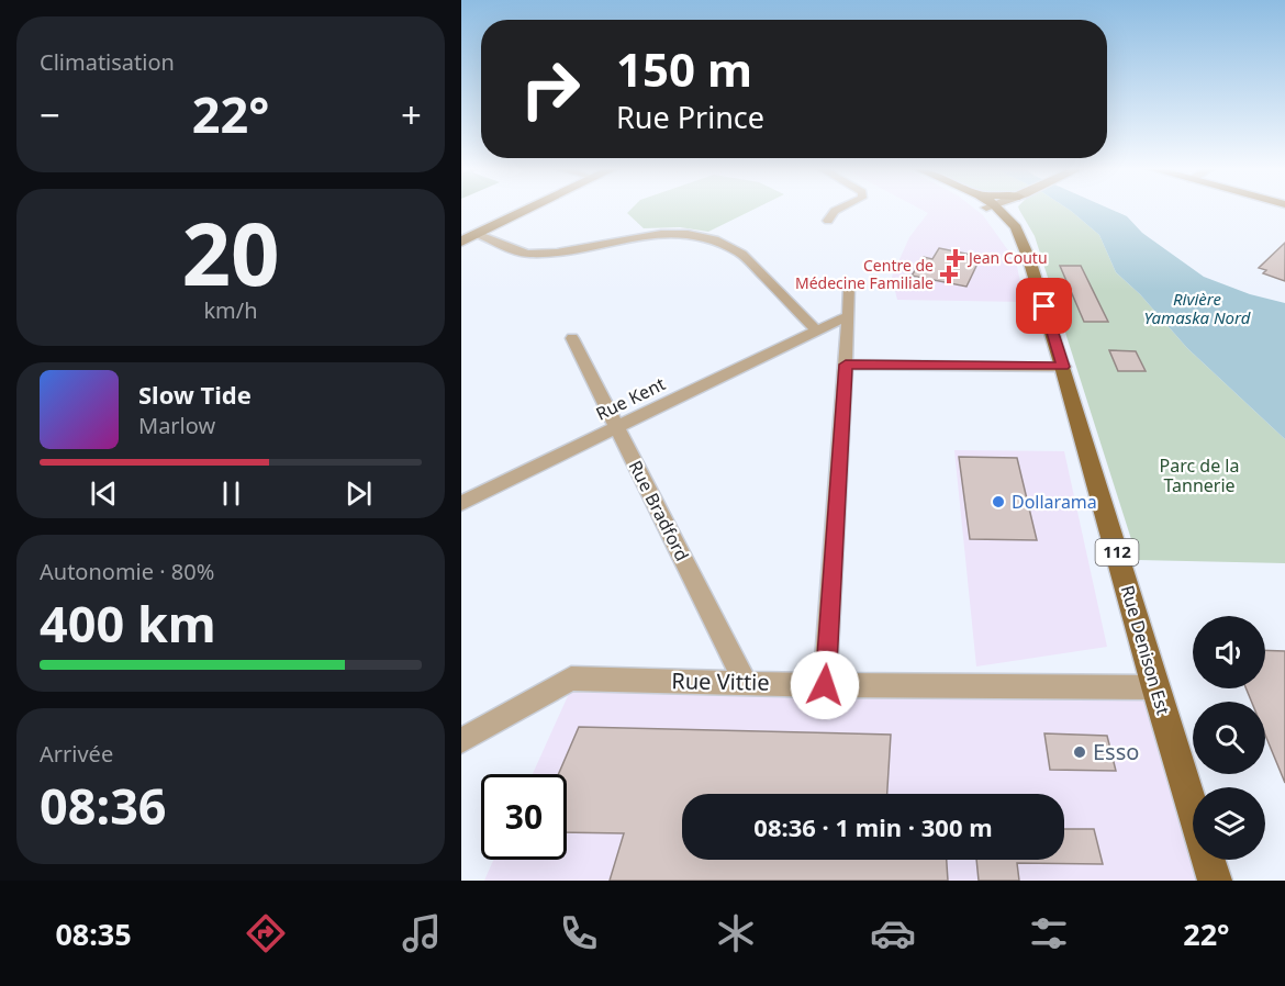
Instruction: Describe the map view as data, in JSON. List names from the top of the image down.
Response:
{
  "streets": {
    "main road": ["112", "Rue Denison Est"],
    "street": ["Rue Kent", "Rue Bradford", "Rue Vittie"]
  },
  "crossings": [
    ["Rue Kent", "Rue Bradford"],
    ["Rue Bradford", "Rue Vittie"],
    ["Rue Denison Est", "Rue Vittie"]
  ],
  "water": ["Rivière Yamaska Nord"],
  "parks": ["Parc de la Tannerie"],
  "places": {
    "health": ["Jean Coutu", "Centre de Médecine Familiale"],
    "other": ["Dollarama", "Esso"]
  },
  "page": {
    "tile": [
      "Climatisation",
      ["20", "km/h"],
      ["Autonomie · 80%", "400 km"],
      ["Arrivée", "08:36"]
    ],
    "turn": ["150 m", "Rue Prince"],
    "heat": ["−", "22°", "+"],
    "song": ["Slow Tide", "Marlow"],
    "limit": "30",
    "trip": "08:36 · 1 min · 300 m",
    "tabs": ["08:35", "22°"]
  }
}
